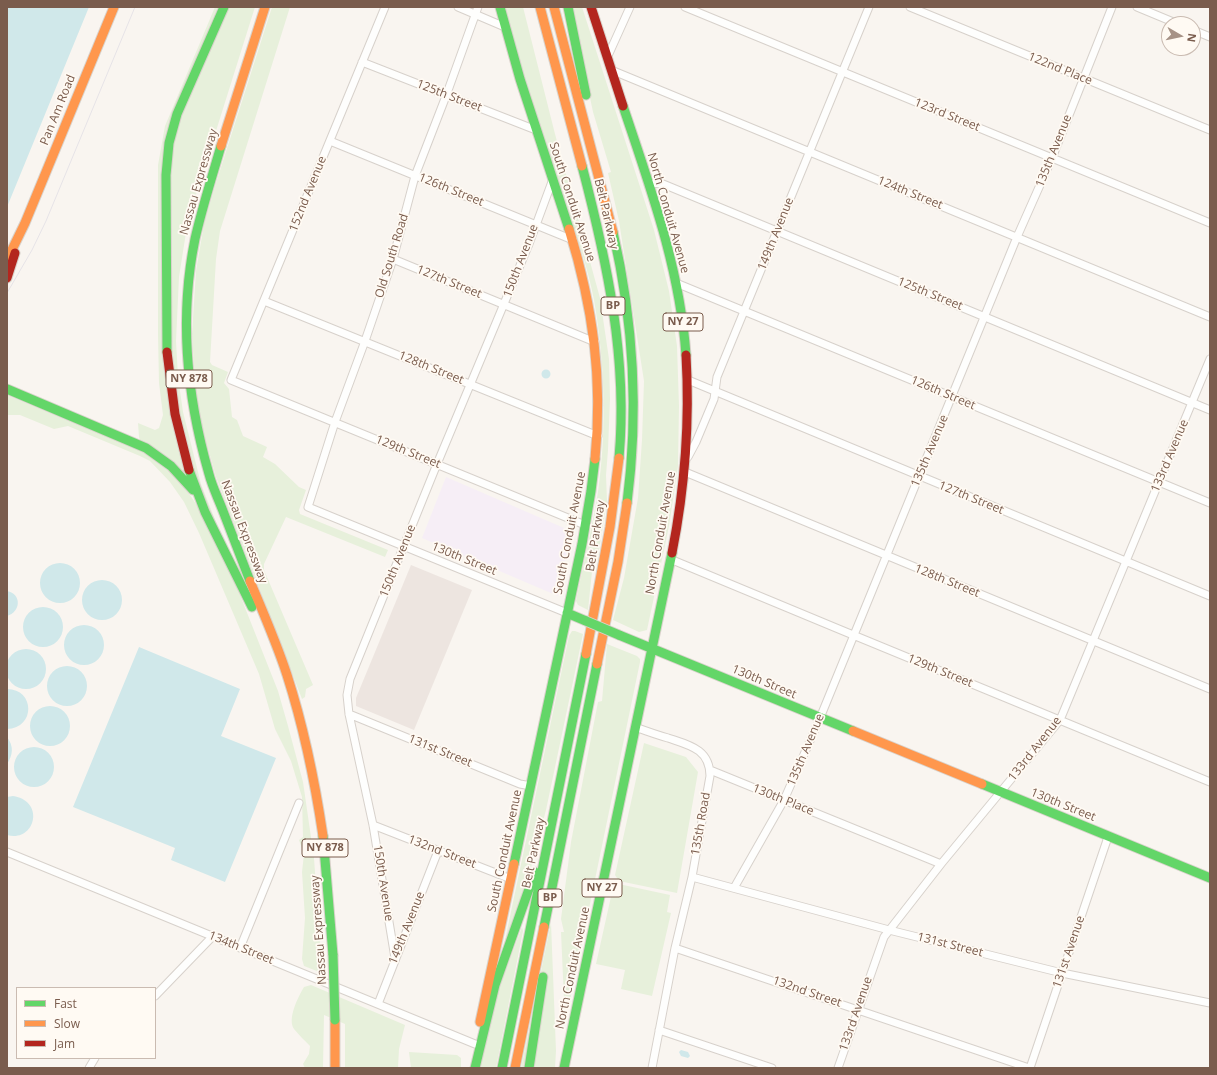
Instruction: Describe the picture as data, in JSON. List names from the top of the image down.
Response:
{
  "streets": {
    "main road": [
      "Pan Am Road",
      "Nassau Expressway",
      "South Conduit Avenue",
      "North Conduit Avenue",
      "Belt Parkway",
      "BP",
      "NY 27",
      "NY 878",
      "130th Street"
    ],
    "street": [
      "122nd Place",
      "125th Street",
      "123rd Street",
      "135th Avenue",
      "126th Street",
      "124th Street",
      "152nd Avenue",
      "149th Avenue",
      "Old South Road",
      "150th Avenue",
      "127th Street",
      "128th Street",
      "129th Street",
      "133rd Avenue",
      "131st Street",
      "130th Place",
      "135th Road",
      "132nd Street",
      "134th Street",
      "131st Avenue"
    ]
  },
  "crossings": [
    ["122nd Place", "135th Avenue"],
    ["125th Street", "135th Avenue"],
    ["125th Street", "152nd Avenue"],
    ["125th Street", "South Conduit Avenue"],
    ["125th Street", "North Conduit Avenue"],
    ["125th Street", "149th Avenue"],
    ["125th Street", "Old South Road"],
    ["125th Street", "133rd Avenue"],
    ["123rd Street", "135th Avenue"],
    ["123rd Street", "149th Avenue"],
    ["135th Avenue", "126th Street"],
    ["135th Avenue", "124th Street"],
    ["135th Avenue", "127th Street"],
    ["135th Avenue", "128th Street"],
    ["135th Avenue", "129th Street"],
    ["135th Avenue", "130th Street"],
    ["135th Avenue", "131st Street"],
    ["135th Avenue", "130th Place"],
    ["126th Street", "152nd Avenue"],
    ["126th Street", "South Conduit Avenue"],
    ["126th Street", "North Conduit Avenue"],
    ["126th Street", "149th Avenue"],
    ["126th Street", "Old South Road"],
    ["126th Street", "150th Avenue"],
    ["126th Street", "133rd Avenue"],
    ["124th Street", "North Conduit Avenue"],
    ["124th Street", "149th Avenue"],
    ["152nd Avenue", "128th Street"],
    ["152nd Avenue", "129th Street"],
    ["South Conduit Avenue", "150th Avenue"],
    ["South Conduit Avenue", "127th Street"],
    ["South Conduit Avenue", "128th Street"],
    ["South Conduit Avenue", "129th Street"],
    ["South Conduit Avenue", "130th Street"],
    ["South Conduit Avenue", "131st Street"],
    ["South Conduit Avenue", "132nd Street"],
    ["South Conduit Avenue", "134th Street"],
    ["North Conduit Avenue", "149th Avenue"],
    ["North Conduit Avenue", "127th Street"],
    ["North Conduit Avenue", "128th Street"],
    ["North Conduit Avenue", "129th Street"],
    ["North Conduit Avenue", "130th Street"],
    ["149th Avenue", "150th Avenue"],
    ["149th Avenue", "127th Street"],
    ["149th Avenue", "132nd Street"],
    ["149th Avenue", "134th Street"],
    ["Old South Road", "127th Street"],
    ["Old South Road", "128th Street"],
    ["Old South Road", "129th Street"],
    ["Old South Road", "130th Street"],
    ["150th Avenue", "127th Street"],
    ["150th Avenue", "128th Street"],
    ["150th Avenue", "129th Street"],
    ["150th Avenue", "130th Street"],
    ["150th Avenue", "131st Street"],
    ["150th Avenue", "132nd Street"],
    ["127th Street", "133rd Avenue"],
    ["128th Street", "133rd Avenue"],
    ["129th Street", "133rd Avenue"],
    ["133rd Avenue", "130th Street"],
    ["133rd Avenue", "131st Street"],
    ["133rd Avenue", "130th Place"],
    ["133rd Avenue", "132nd Street"],
    ["130th Street", "131st Avenue"],
    ["131st Street", "135th Road"],
    ["131st Street", "131st Avenue"],
    ["130th Place", "135th Road"],
    ["132nd Street", "131st Avenue"]
  ],
  "legend": ["Fast", "Slow", "Jam"],
  "north": "right"
}
